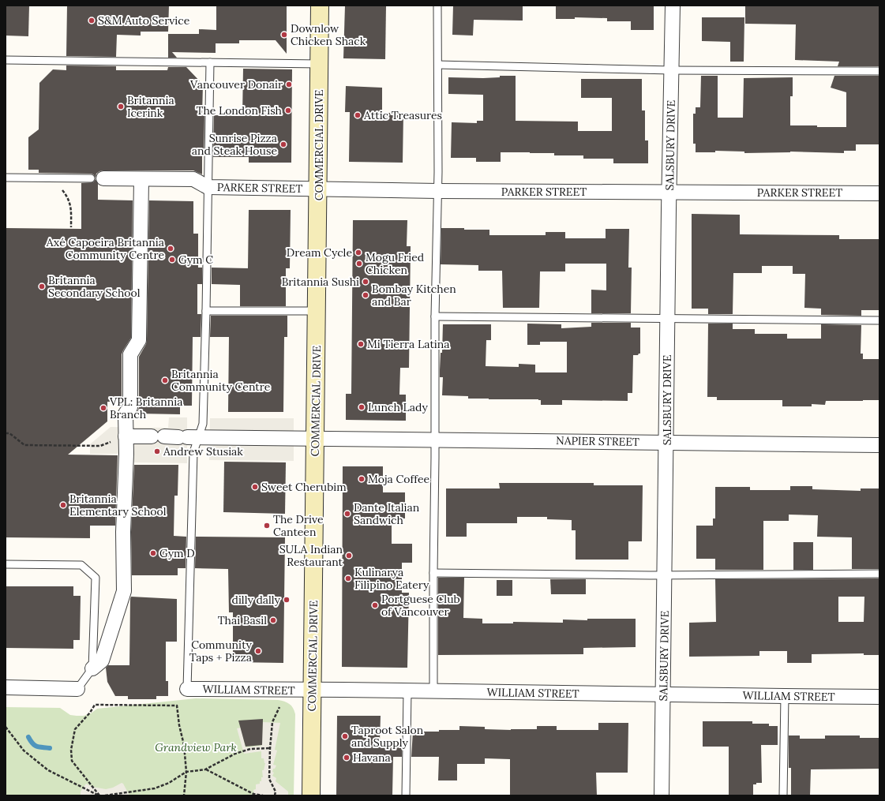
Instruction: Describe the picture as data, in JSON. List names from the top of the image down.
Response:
{
  "streets": {
    "street": [
      "COMMERCIAL DRIVE",
      "SALSBURY DRIVE",
      "PARKER STREET",
      "NAPIER STREET",
      "WILLIAM STREET"
    ]
  },
  "crossings": [
    ["COMMERCIAL DRIVE", "PARKER STREET"],
    ["COMMERCIAL DRIVE", "NAPIER STREET"],
    ["COMMERCIAL DRIVE", "WILLIAM STREET"],
    ["SALSBURY DRIVE", "PARKER STREET"],
    ["SALSBURY DRIVE", "NAPIER STREET"],
    ["SALSBURY DRIVE", "WILLIAM STREET"]
  ],
  "parks": ["Grandview Park"],
  "places": [
    "S&M Auto Service",
    "Downlow Chicken Shack",
    "Vancouver Donair",
    "Britannia Icerink",
    "The London Fish",
    "Attic Treasures",
    "Sunrise Pizza and Steak House",
    "Axé Capoeira Britannia Community Centre",
    "Dream Cycle",
    "Gym C",
    "Mogu Fried Chicken",
    "Britannia Sushi",
    "Britannia Secondary School",
    "Bombay Kitchen and Bar",
    "Mi Tierra Latina",
    "Britannia Community Centre",
    "Lunch Lady",
    "VPL: Britannia Branch",
    "Andrew Stusiak",
    "Moja Coffee",
    "Sweet Cherubim",
    "Britannia Elementary School",
    "Dante Italian Sandwich",
    "The Drive Canteen",
    "Gym D",
    "SULA Indian Restaurant",
    "Kulinarya Filipino Eatery",
    "dilly dally",
    "Portguese Club of Vancouver",
    "Thai Basil",
    "Community Taps + Pizza",
    "Taproot Salon and Supply",
    "Havana"
  ]
}
